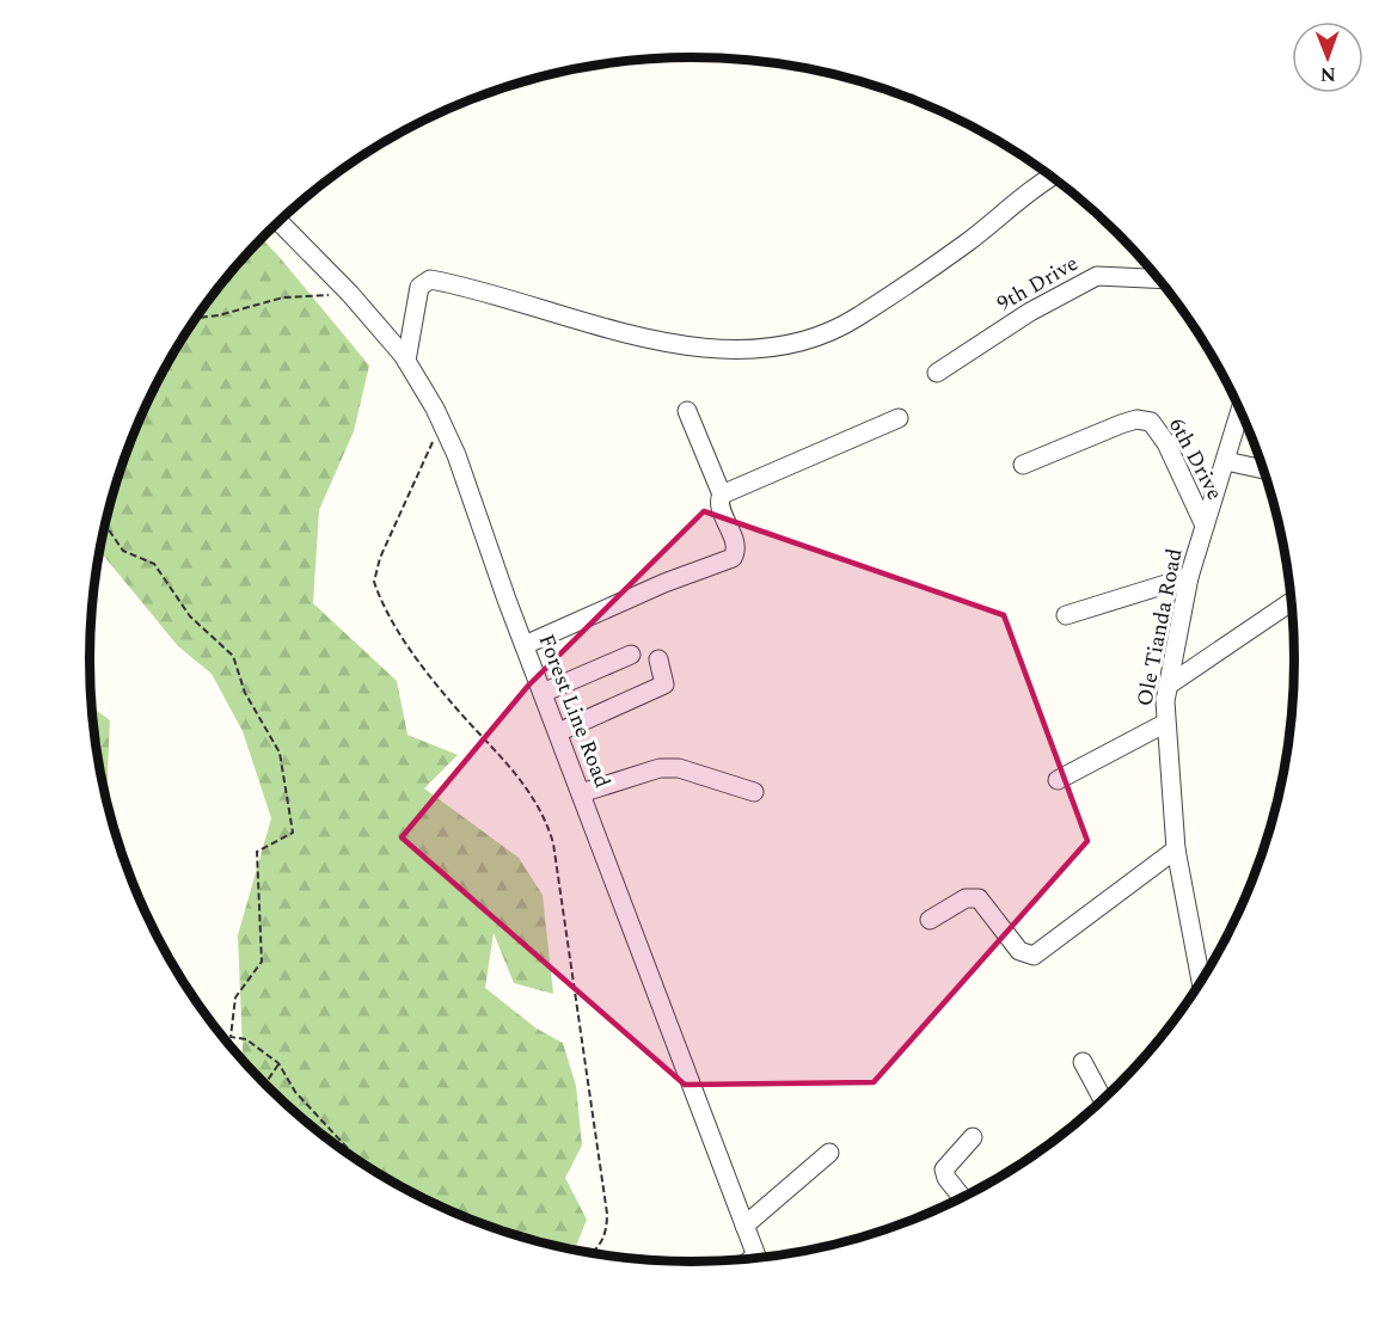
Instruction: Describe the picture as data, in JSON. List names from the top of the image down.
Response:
{
  "streets": {
    "street": [
      "9th Drive",
      "6th Drive",
      "Ole Tianda Road",
      "Forest Line Road"
    ]
  },
  "crossings": [
    ["6th Drive", "Ole Tianda Road"]
  ],
  "north": "bottom"
}
